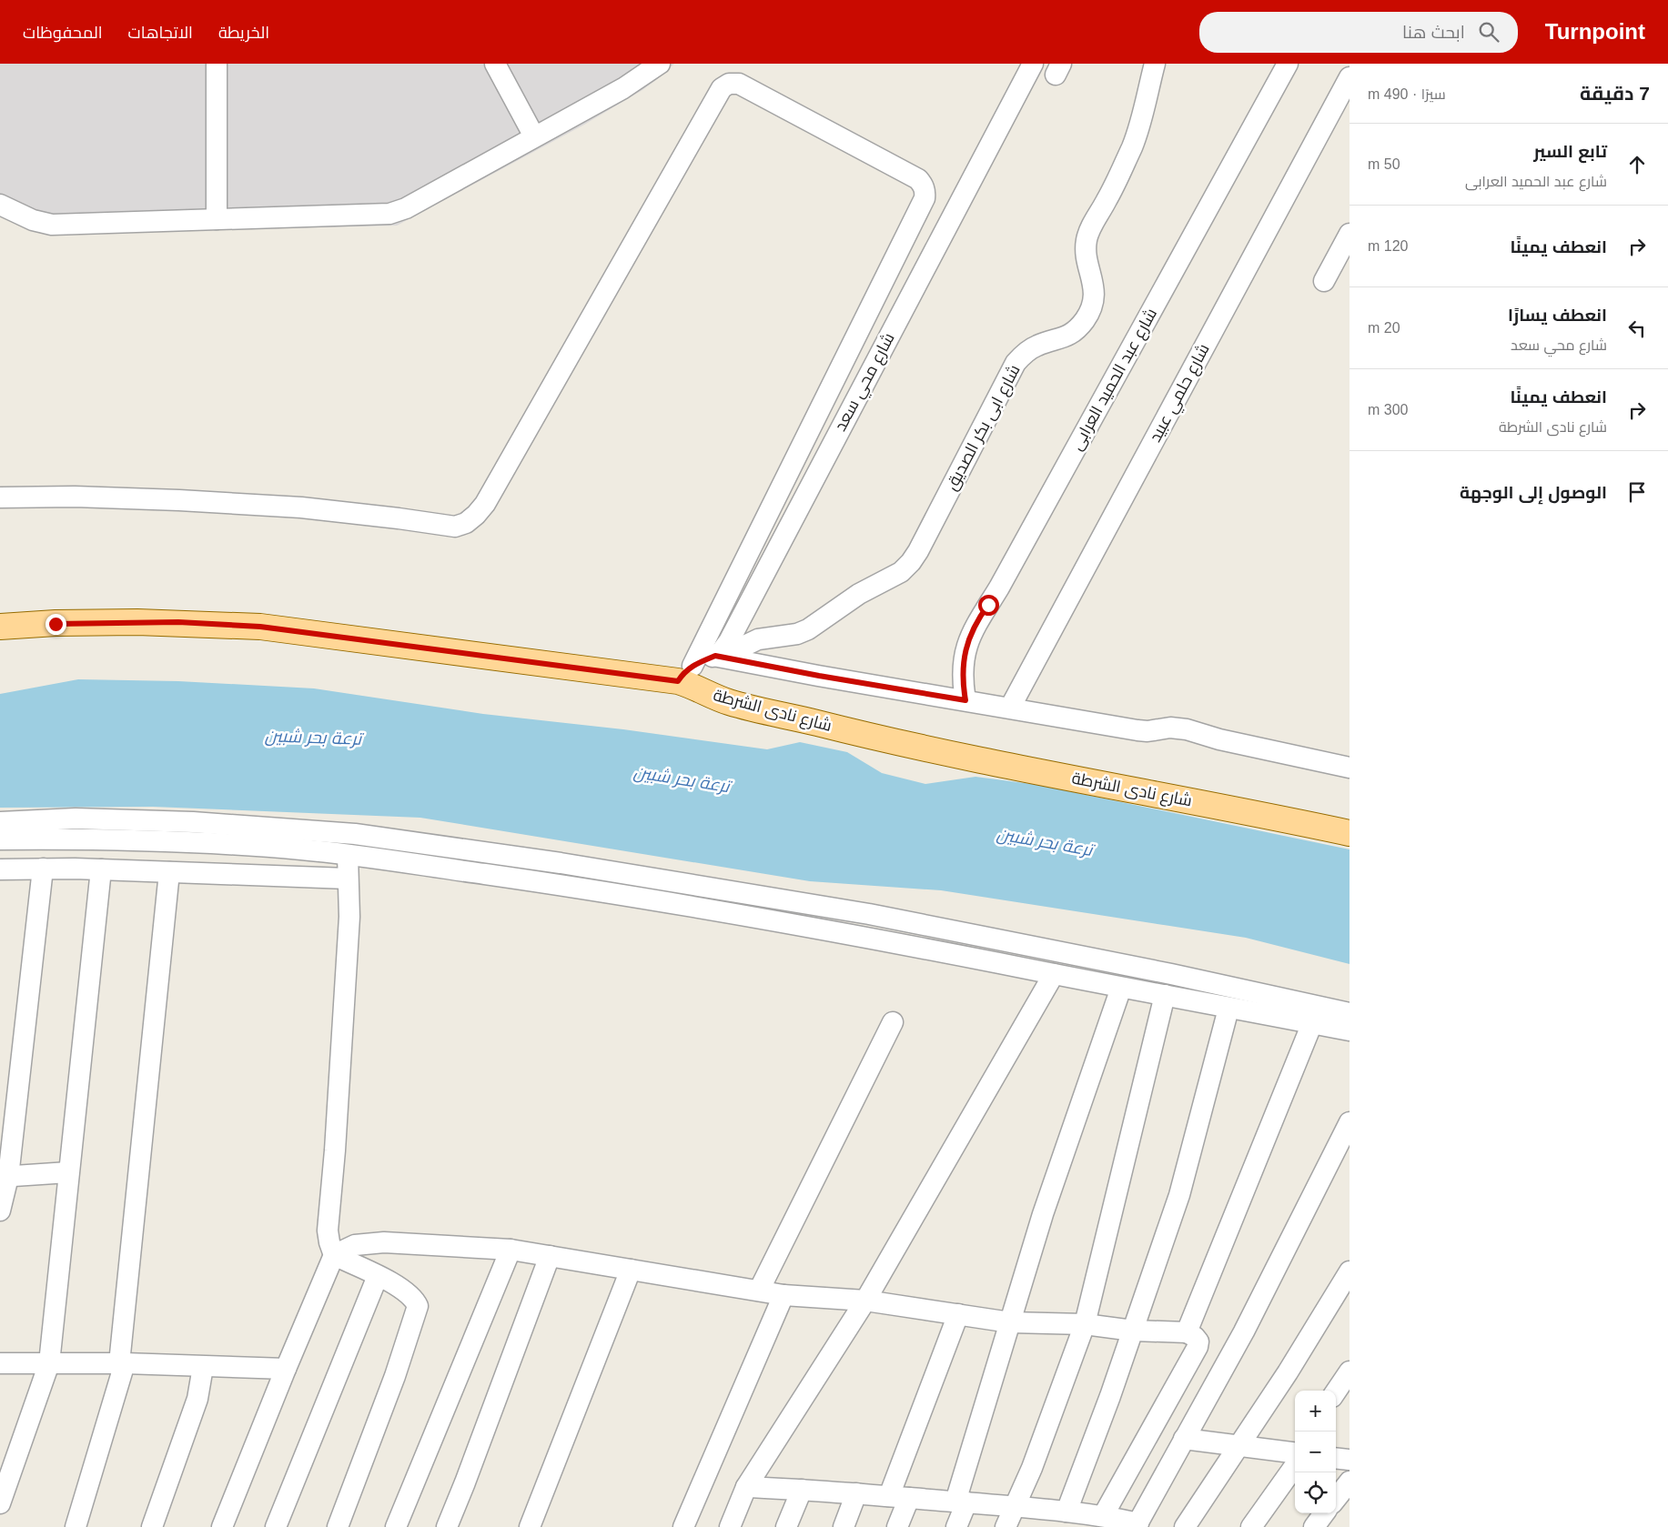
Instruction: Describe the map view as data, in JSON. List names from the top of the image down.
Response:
{
  "streets": {
    "main road": ["شارع نادى الشرطة"],
    "street": [
      "شارع عبد الحميد العرابى",
      "شارع محي سعد",
      "شارع حلمي عبيد",
      "شارع ابى بكر الصديق"
    ]
  },
  "crossings": [
    ["شارع محي سعد", "شارع ابى بكر الصديق"],
    ["شارع محي سعد", "شارع نادى الشرطة"]
  ],
  "water": ["ترعة بحر شبين"],
  "page": {
    "header": "Turnpoint",
    "search": "ابحث هنا",
    "nav": ["الخريطة", "الاتجاهات", "المحفوظات"],
    "heading": ["7 دقيقة", "سيرًا · 490 m"],
    "list": [
      ["تابع السير", "شارع عبد الحميد العرابى", "50 m"],
      ["انعطف يمينًا", "120 m"],
      ["انعطف يسارًا", "شارع محي سعد", "20 m"],
      ["انعطف يمينًا", "شارع نادى الشرطة", "300 m"],
      "الوصول إلى الوجهة"
    ],
    "map_buttons": ["+", "−"]
  }
}
